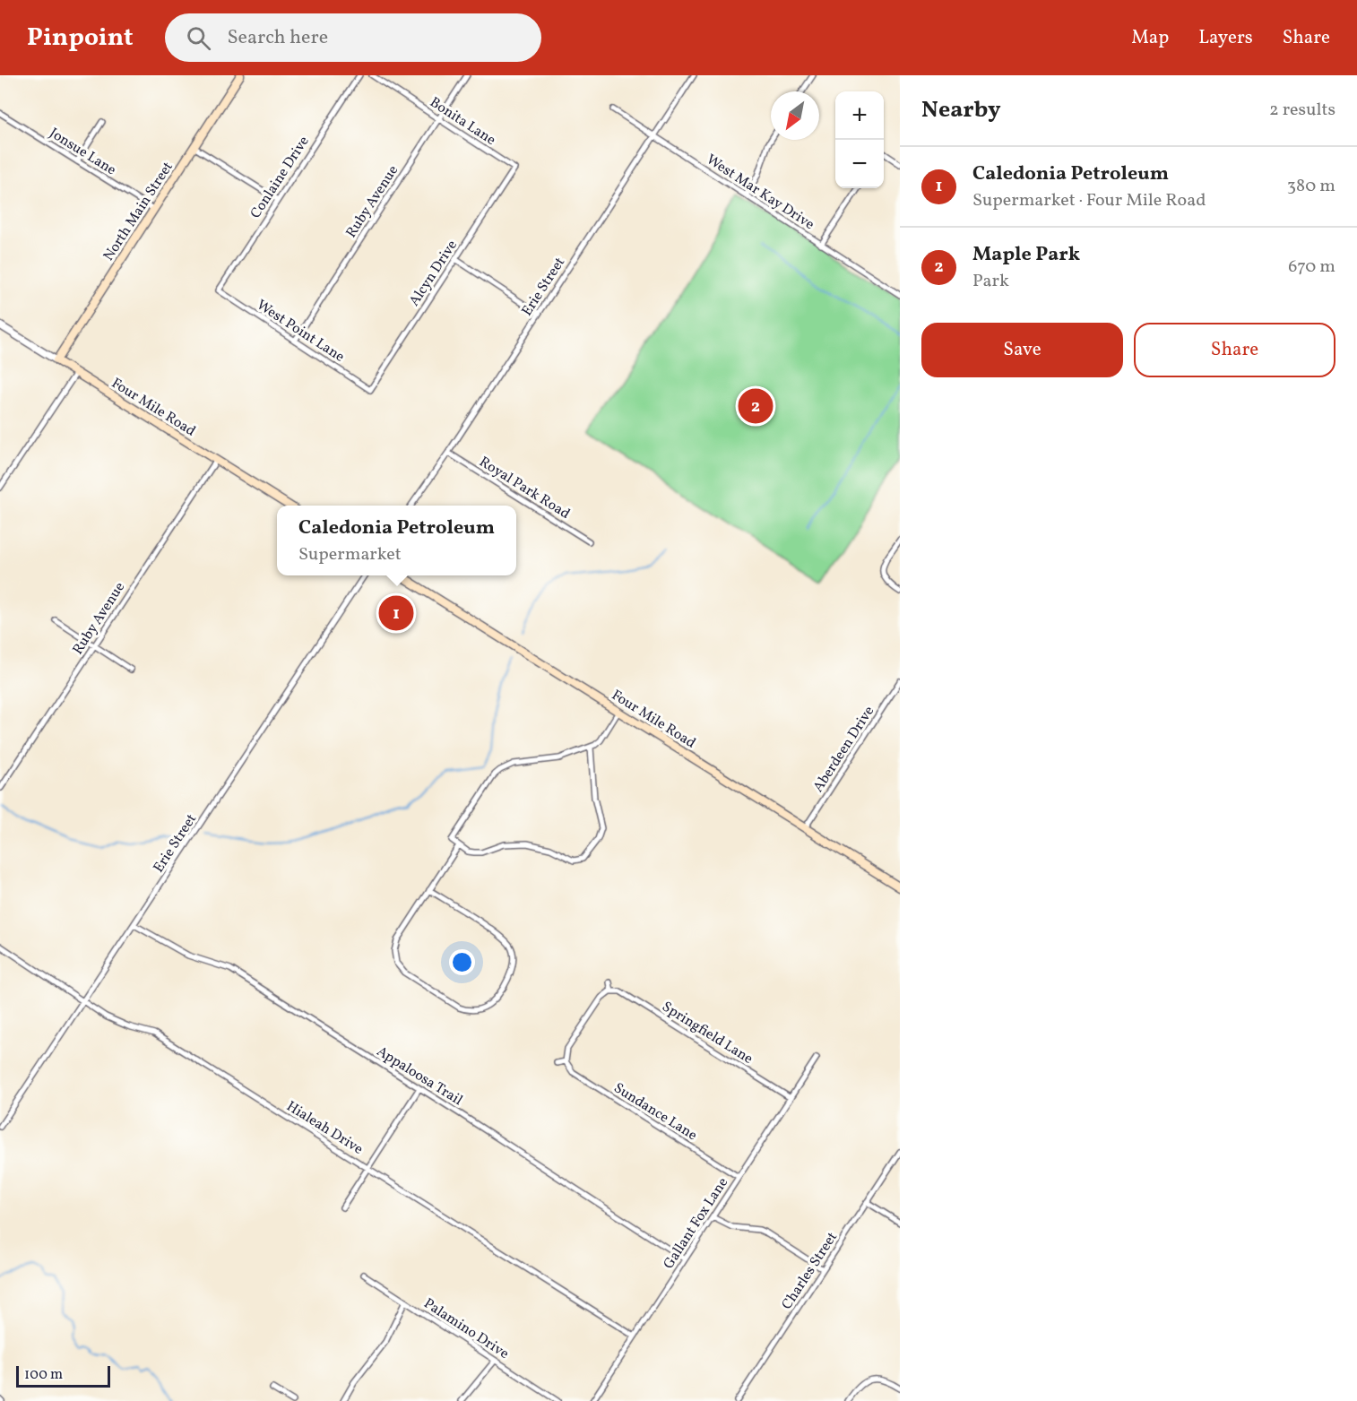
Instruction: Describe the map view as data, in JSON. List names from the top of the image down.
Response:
{
  "streets": {
    "main road": ["North Main Street", "Four Mile Road"],
    "street": [
      "Bonita Lane",
      "Jonsue Lane",
      "Conlaine Drive",
      "West Mar Kay Drive",
      "Ruby Avenue",
      "Alcyn Drive",
      "Erie Street",
      "West Point Lane",
      "Royal Park Road",
      "Aberdeen Drive",
      "Springfield Lane",
      "Appaloosa Trail",
      "Sundance Lane",
      "Hialeah Drive",
      "Gallant Fox Lane",
      "Charles Street",
      "Palamino Drive"
    ]
  },
  "crossings": [
    ["Bonita Lane", "Ruby Avenue"],
    ["Bonita Lane", "Alcyn Drive"],
    ["Jonsue Lane", "North Main Street"],
    ["Conlaine Drive", "West Point Lane"],
    ["West Mar Kay Drive", "Erie Street"],
    ["Ruby Avenue", "West Point Lane"],
    ["Ruby Avenue", "Four Mile Road"],
    ["North Main Street", "Four Mile Road"],
    ["Alcyn Drive", "West Point Lane"],
    ["Erie Street", "Royal Park Road"],
    ["Erie Street", "Appaloosa Trail"],
    ["Erie Street", "Hialeah Drive"],
    ["Four Mile Road", "Aberdeen Drive"],
    ["Springfield Lane", "Gallant Fox Lane"],
    ["Appaloosa Trail", "Gallant Fox Lane"],
    ["Sundance Lane", "Gallant Fox Lane"],
    ["Hialeah Drive", "Gallant Fox Lane"]
  ],
  "scale_bar": "100 m",
  "north": "bottom left",
  "page": {
    "header": "Pinpoint",
    "search": "Search here",
    "nav": ["Map", "Layers", "Share"],
    "heading": ["Nearby", "2 results"],
    "map_buttons": ["+", "−"],
    "list": [
      {
        "mark": "1",
        "name": "Caledonia Petroleum",
        "note": "Supermarket · Four Mile Road",
        "value": "380 m"
      },
      {
        "mark": "2",
        "name": "Maple Park",
        "note": "Park",
        "value": "670 m"
      }
    ],
    "buttons": ["Save", "Share"],
    "pins": ["2", "1"],
    "popup": ["Caledonia Petroleum", "Supermarket"],
    "scale": "100 m"
  }
}
